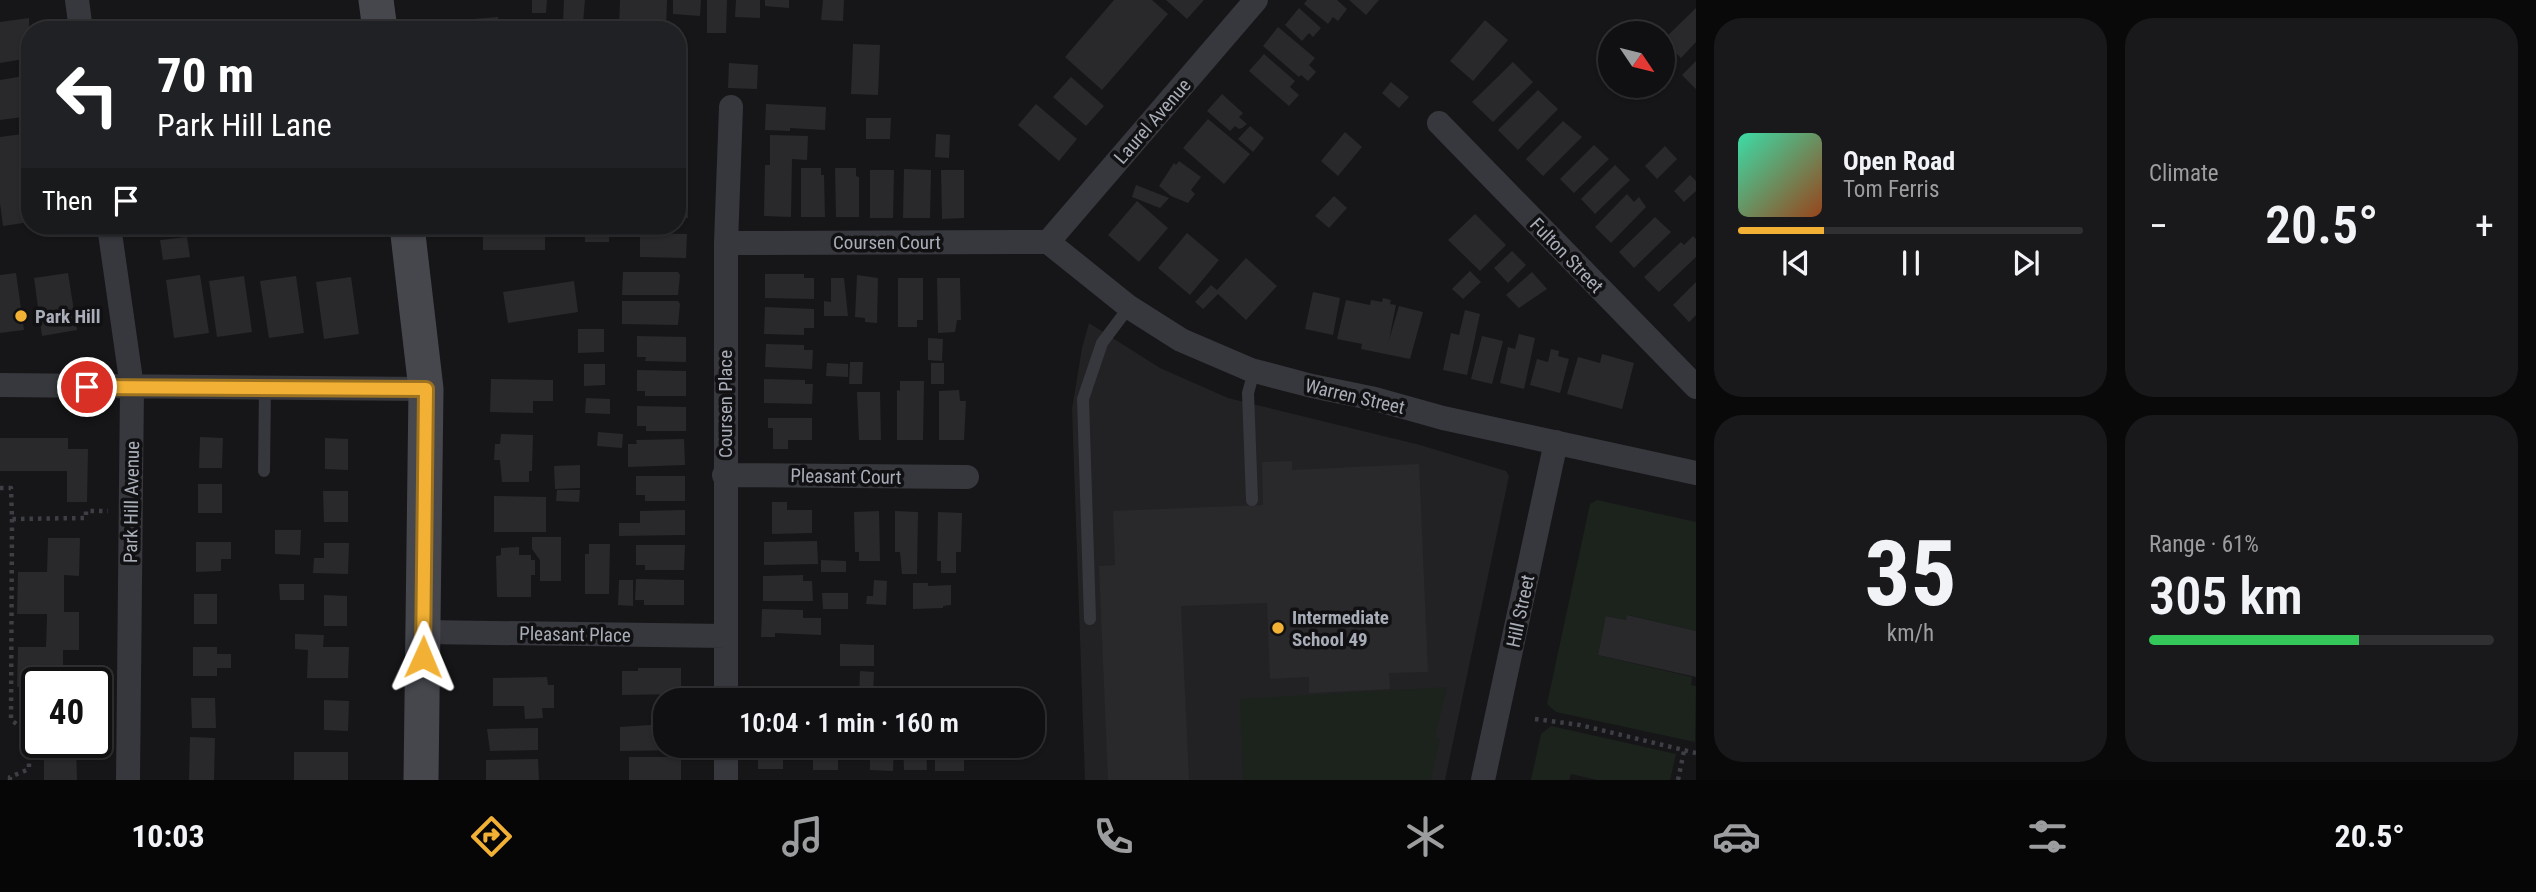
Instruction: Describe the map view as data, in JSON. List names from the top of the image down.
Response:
{
  "streets": {
    "street": [
      "Laurel Avenue",
      "Coursen Court",
      "Fulton Street",
      "Warren Street",
      "Coursen Place",
      "Pleasant Court",
      "Park Hill Avenue",
      "Hill Street",
      "Pleasant Place"
    ]
  },
  "crossings": [
    ["Laurel Avenue", "Coursen Court"],
    ["Laurel Avenue", "Warren Street"],
    ["Coursen Court", "Warren Street"],
    ["Coursen Court", "Coursen Place"],
    ["Warren Street", "Hill Street"],
    ["Coursen Place", "Pleasant Court"],
    ["Coursen Place", "Pleasant Place"]
  ],
  "places": ["Park Hill", "Intermediate School 49"],
  "north": "bottom right",
  "page": {
    "tile": [
      "Climate",
      ["35", "km/h"],
      ["Range · 61%", "305 km"]
    ],
    "turn": ["70 m", "Park Hill Lane"],
    "song": ["Open Road", "Tom Ferris"],
    "then": "Then",
    "heat": ["−", "20.5°", "+"],
    "limit": "40",
    "trip": "10:04 · 1 min · 160 m",
    "tabs": ["10:03", "20.5°"]
  }
}
